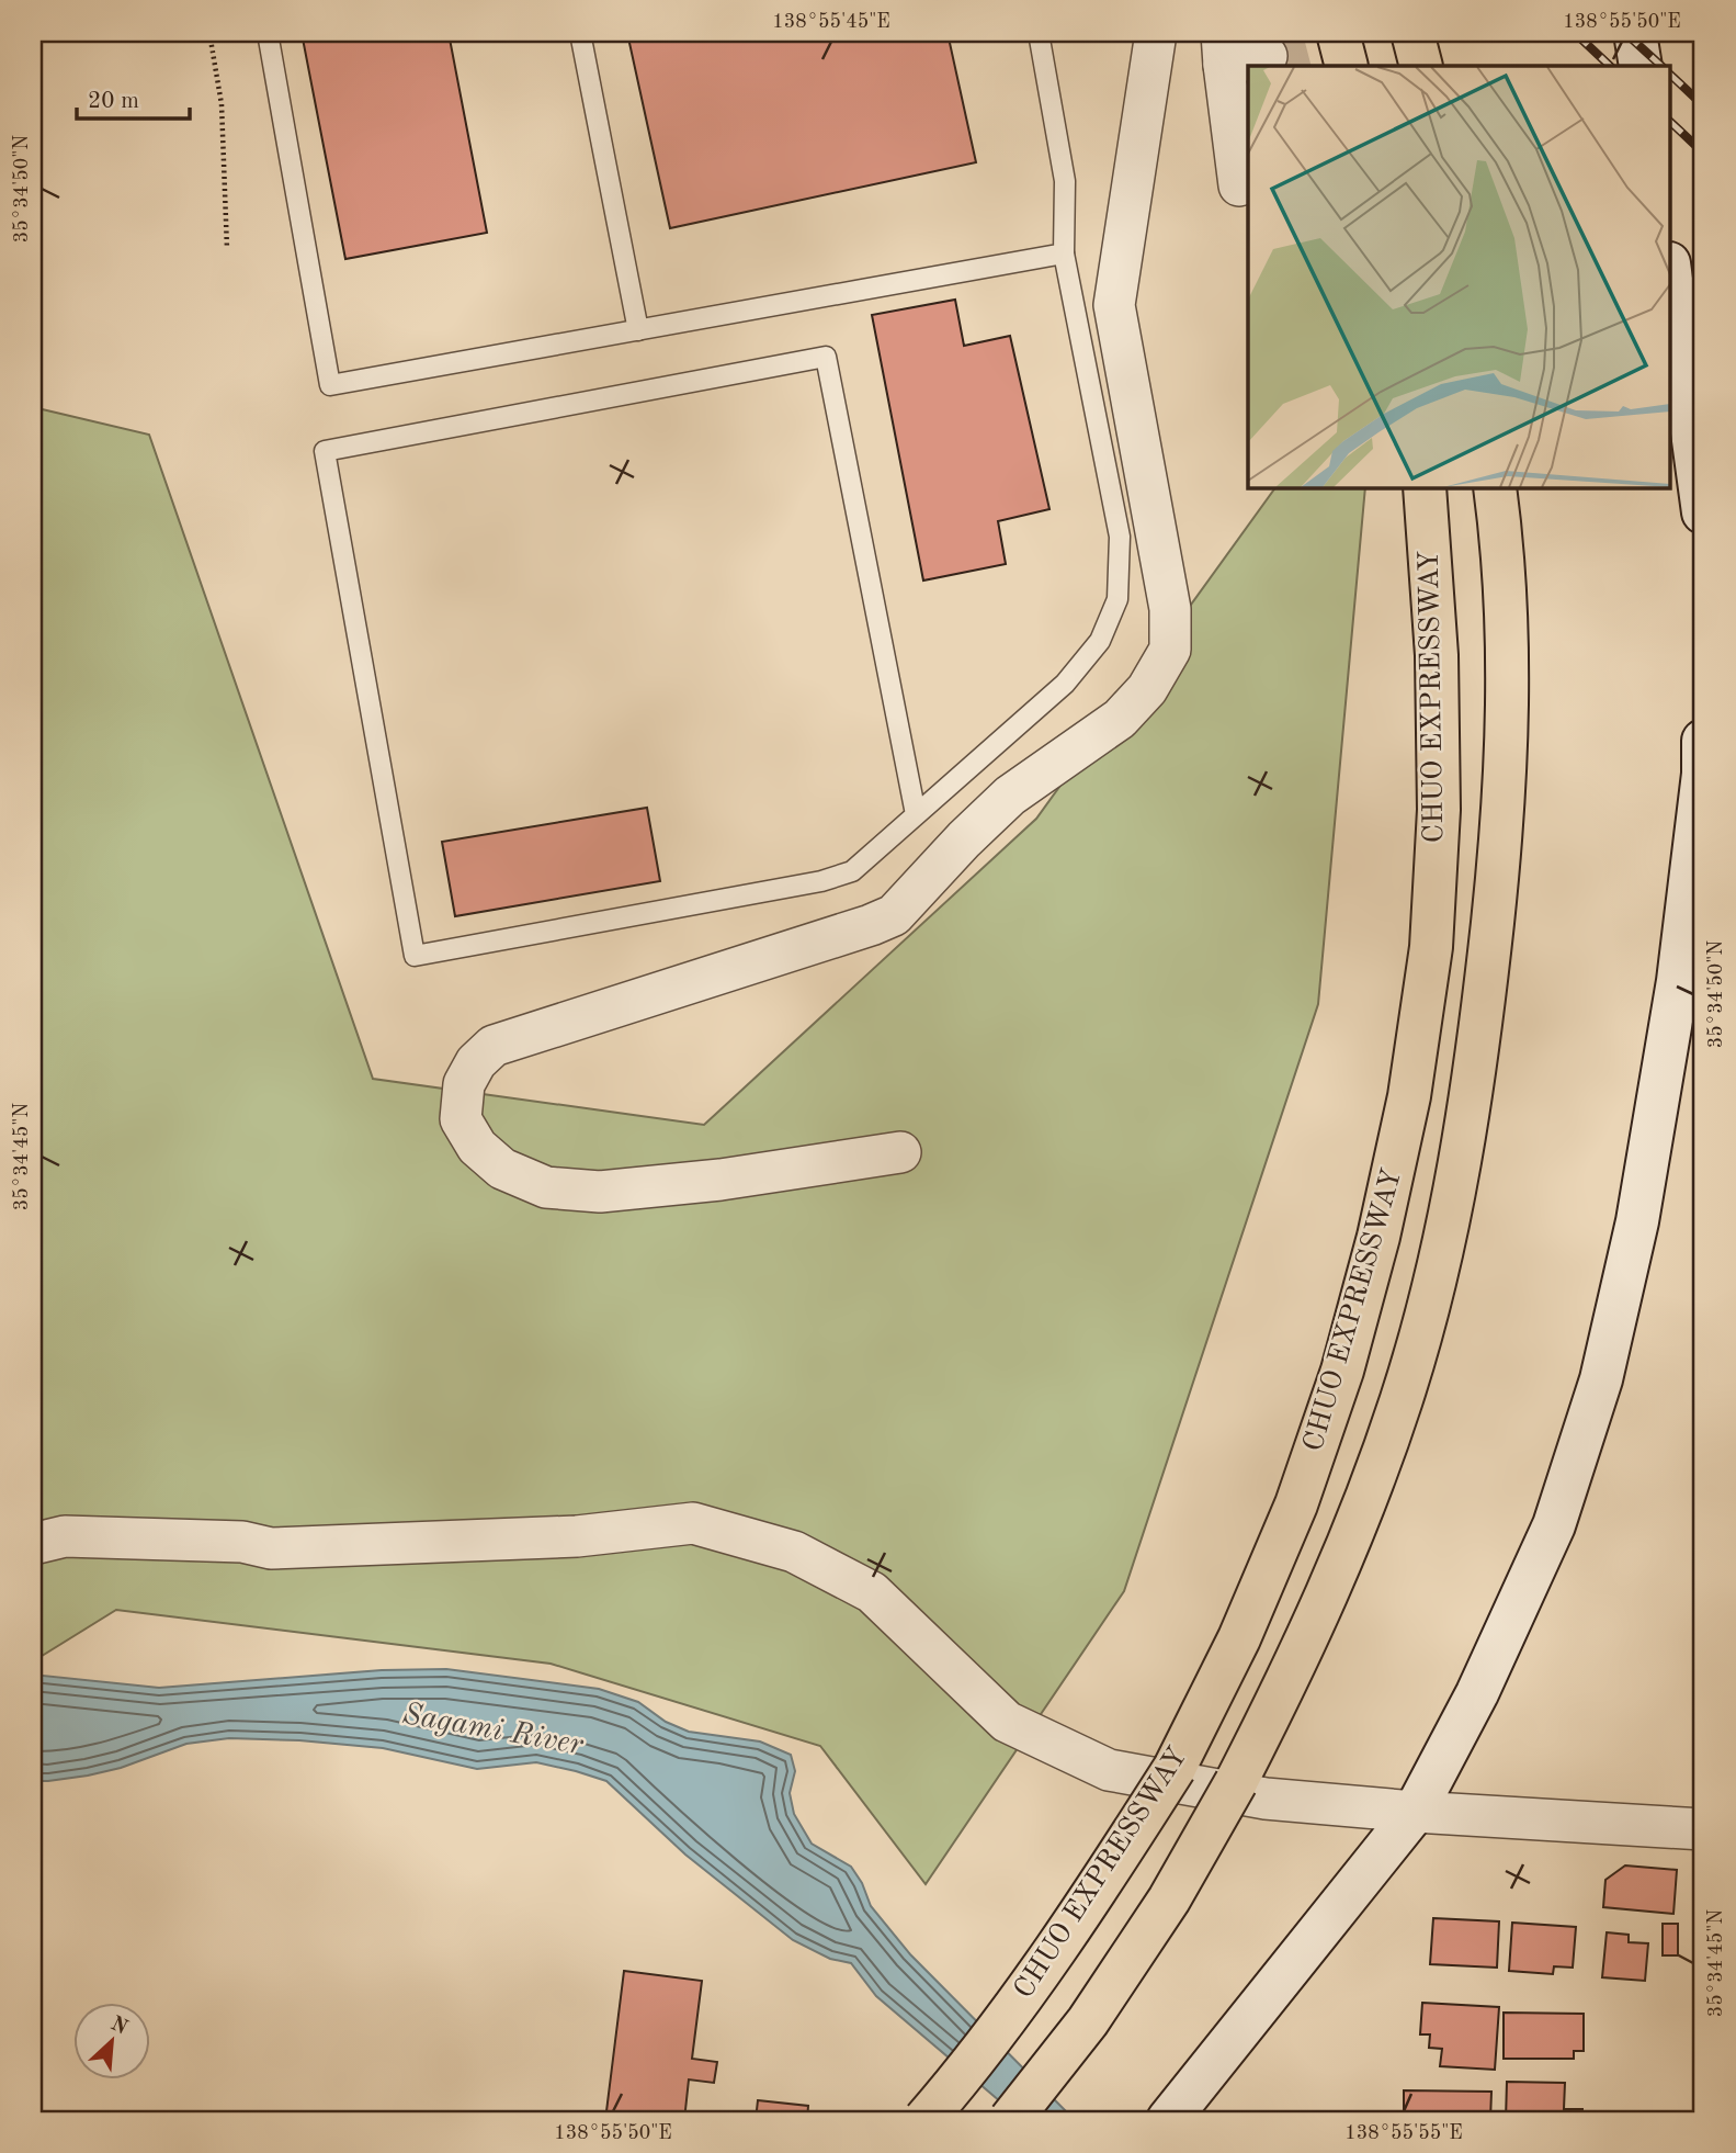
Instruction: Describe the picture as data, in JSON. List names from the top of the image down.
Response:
{
  "streets": {
    "highway": ["CHUO EXPRESSWAY"]
  },
  "water": ["Sagami River"],
  "scale_bar": "20 m",
  "north": "top right",
  "coordinates": [
    "138°55'45\"E",
    "138°55'50\"E",
    "35°34'50\"N",
    "35°34'45\"N",
    "138°55'55\"E"
  ]
}
